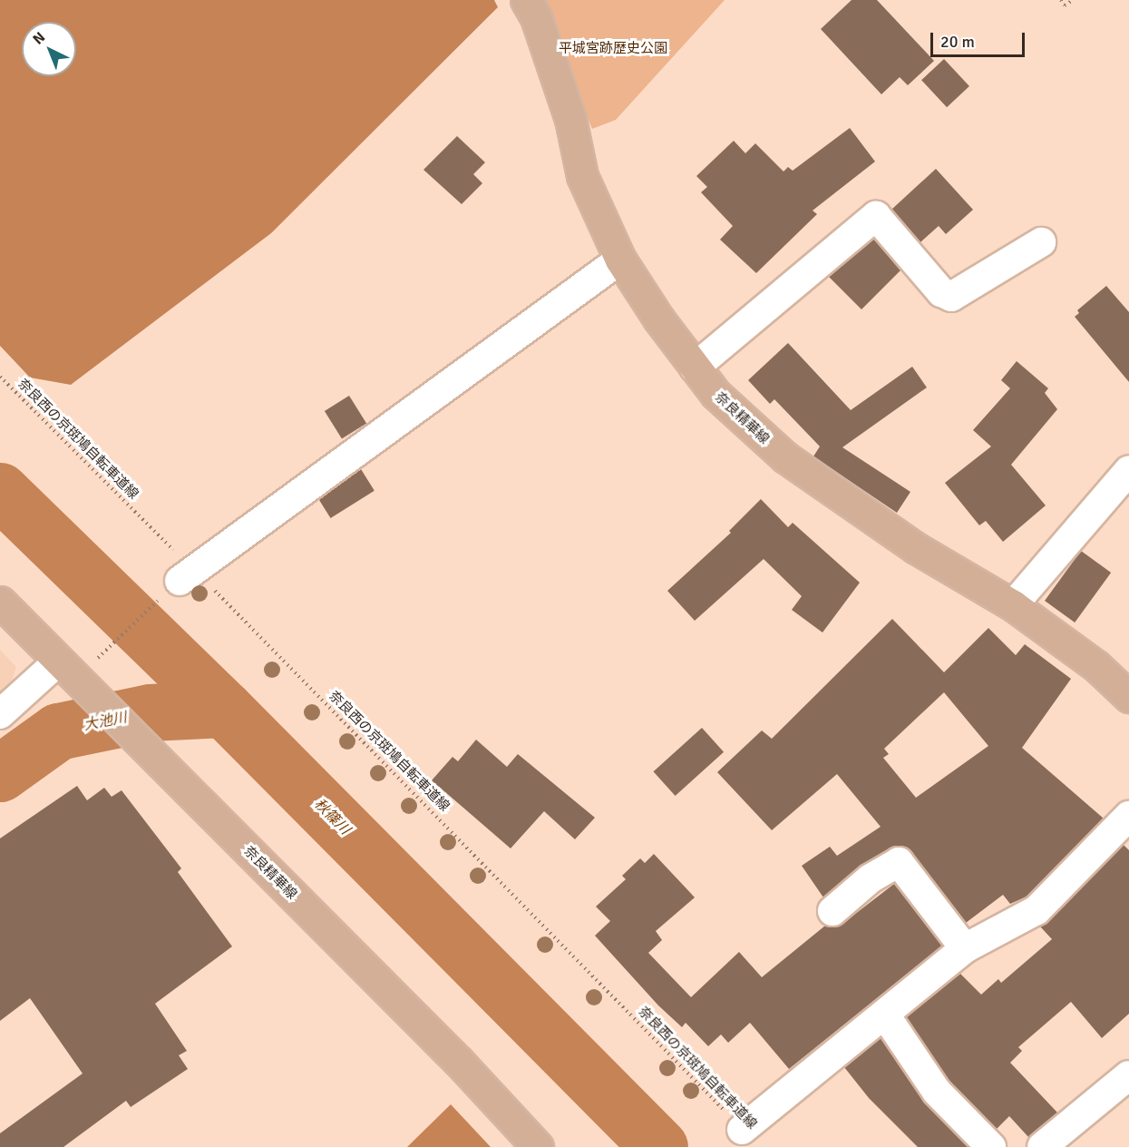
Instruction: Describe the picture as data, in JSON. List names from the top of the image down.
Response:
{
  "streets": {
    "main road": ["奈良精華線"],
    "path": ["奈良西の京斑鳩自転車道線"]
  },
  "water": ["大池川", "秋篠川"],
  "parks": ["平城宮跡歴史公園"],
  "scale_bar": "20 m",
  "north": "top left"
}
